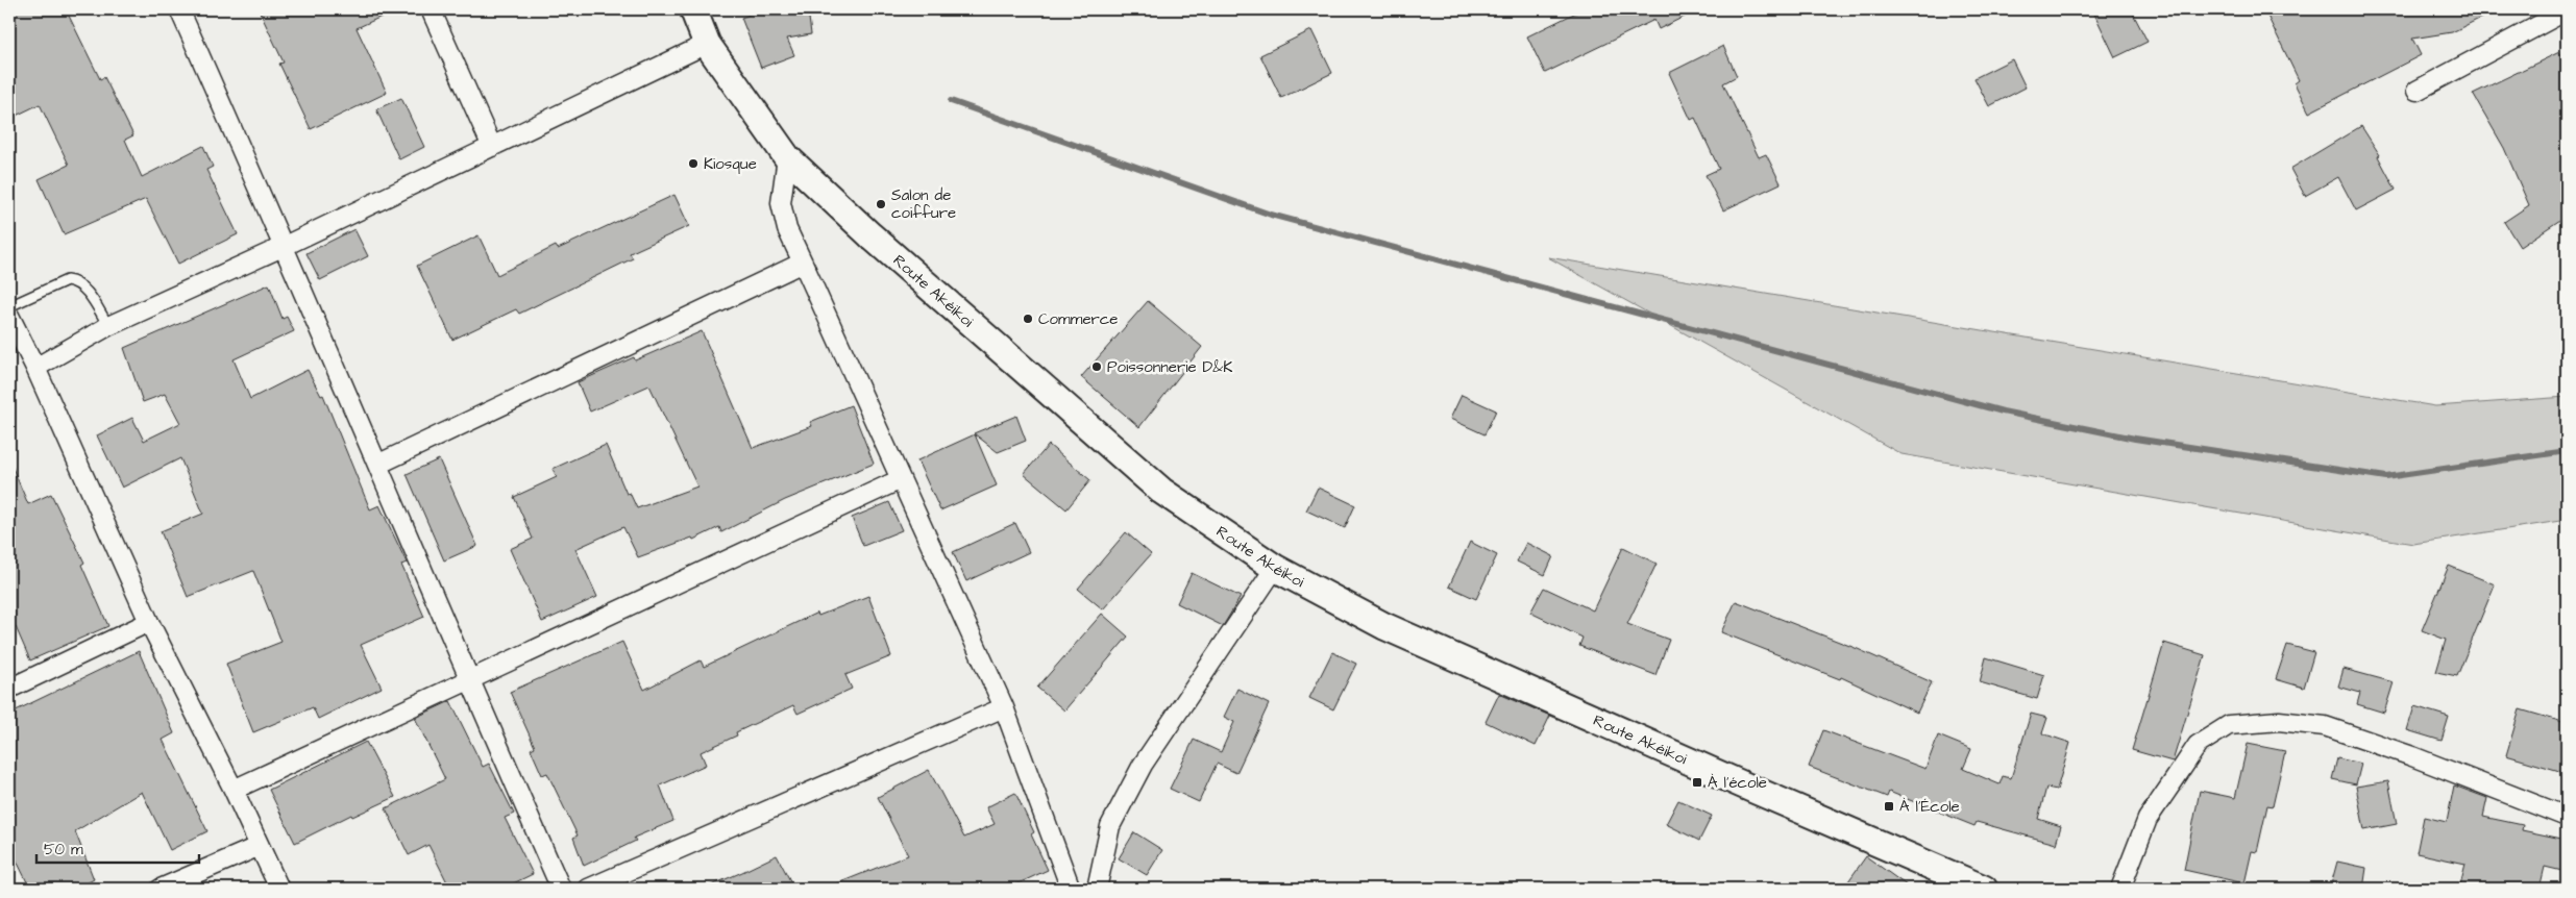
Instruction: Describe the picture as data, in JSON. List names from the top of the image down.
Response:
{
  "streets": {
    "street": ["Route Akéikoi"]
  },
  "places": {
    "other": [
      "Kiosque",
      "Salon de coiffure",
      "Commerce",
      "Poissonnerie D&K"
    ],
    "transit": ["À l'école", "À l'École"]
  },
  "scale_bar": "50 m"
}
